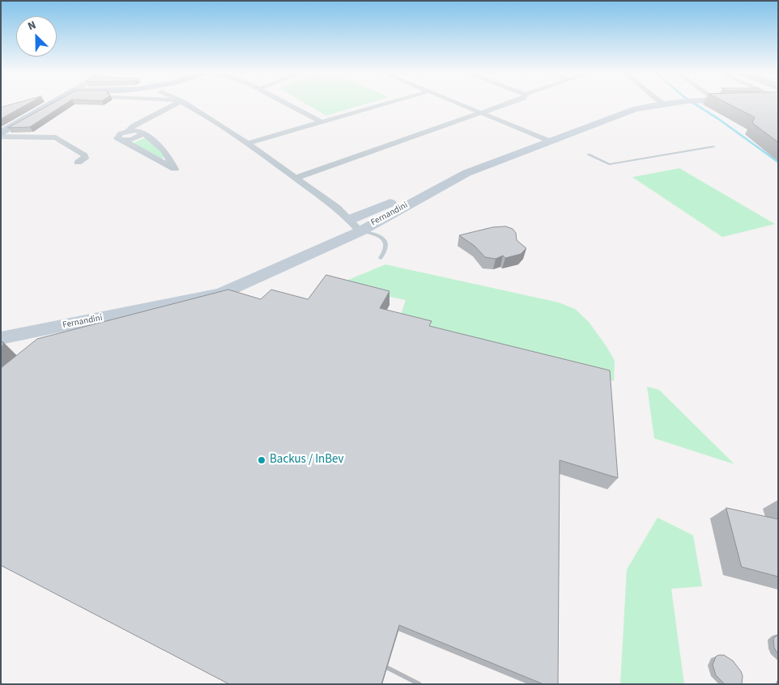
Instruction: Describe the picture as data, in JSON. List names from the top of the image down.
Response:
{
  "streets": {
    "street": ["Fernandini"]
  },
  "places": ["Backus / InBev"],
  "north": "top left"
}
